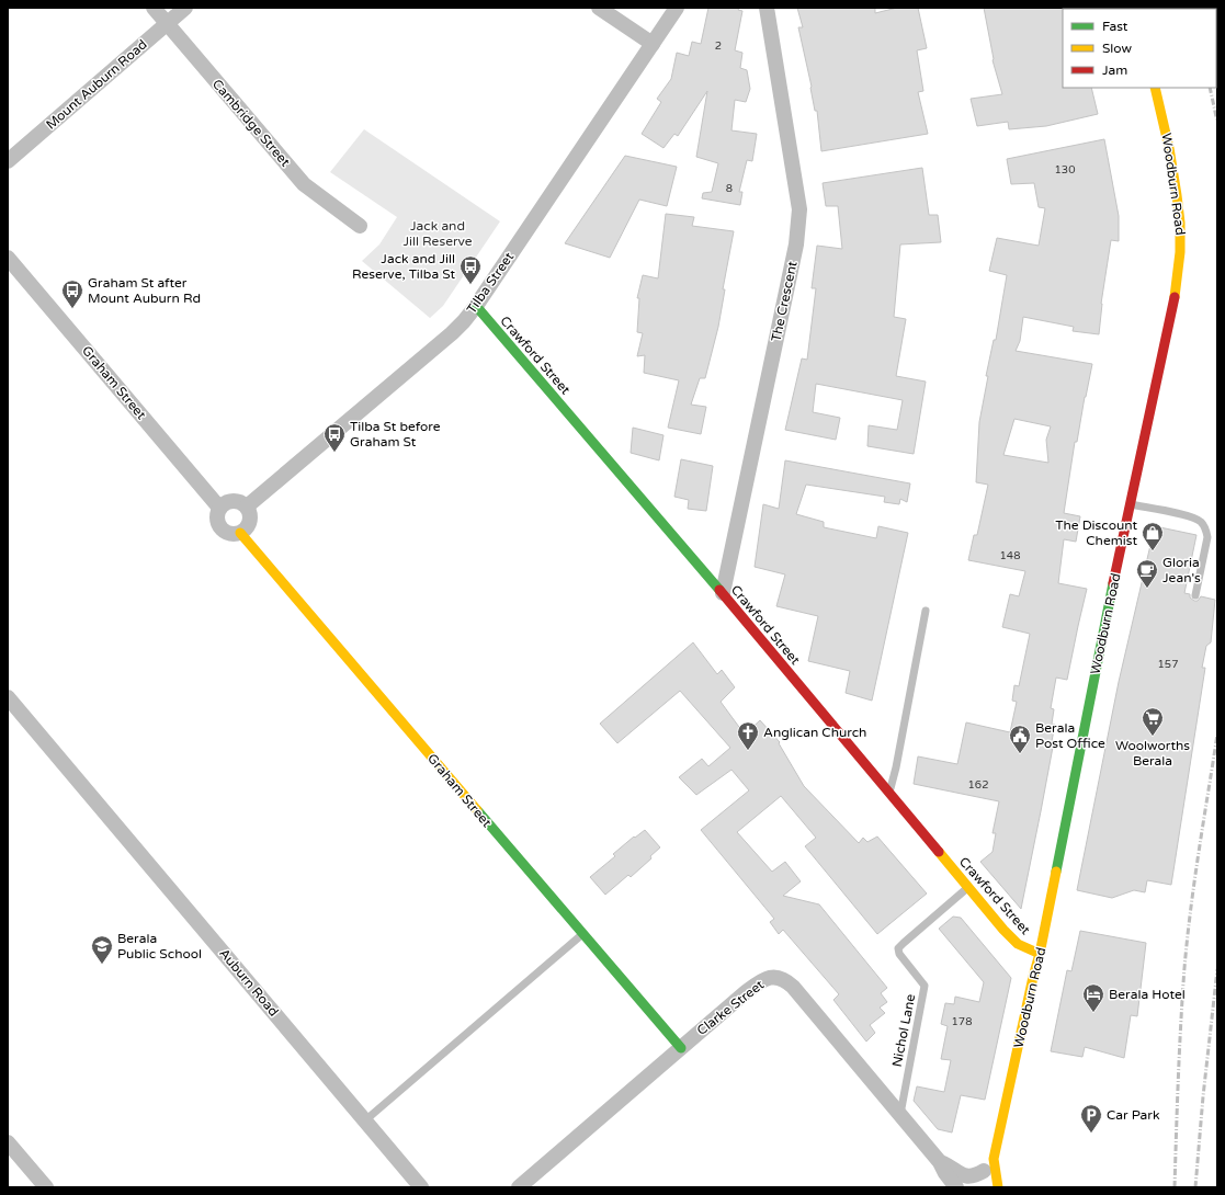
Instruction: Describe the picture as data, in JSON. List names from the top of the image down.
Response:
{
  "streets": {
    "street": [
      "Mount Auburn Road",
      "Cambridge Street",
      "Woodburn Road",
      "Tilba Street",
      "The Crescent",
      "Crawford Street",
      "Graham Street",
      "Auburn Road",
      "Clarke Street"
    ],
    "lane": ["Nichol Lane"]
  },
  "crossings": [
    ["Mount Auburn Road", "Cambridge Street"],
    ["Woodburn Road", "Crawford Street"],
    ["Woodburn Road", "Clarke Street"],
    ["Tilba Street", "Crawford Street"],
    ["Tilba Street", "Graham Street"],
    ["The Crescent", "Crawford Street"],
    ["Crawford Street", "Nichol Lane"],
    ["Graham Street", "Clarke Street"],
    ["Clarke Street", "Nichol Lane"]
  ],
  "parks": ["Jack and Jill Reserve"],
  "places": {
    "bus stop": ["Jack and Jill Reserve, Tilba St", "Graham St after Mount Auburn Rd", "Tilba St before Graham St"],
    "shop": ["The Discount Chemist"],
    "cafe": ["Gloria Jean's"],
    "supermarket": ["Woolworths Berala"],
    "church": ["Anglican Church"],
    "public building": ["Berala Post Office"],
    "school or university": ["Berala Public School"],
    "hotel": ["Berala Hotel"],
    "parking": ["Car Park"]
  },
  "house_numbers": [
    "2",
    "130",
    "8",
    "148",
    "157",
    "162",
    "178"
  ],
  "legend": ["Fast", "Slow", "Jam"]
}
